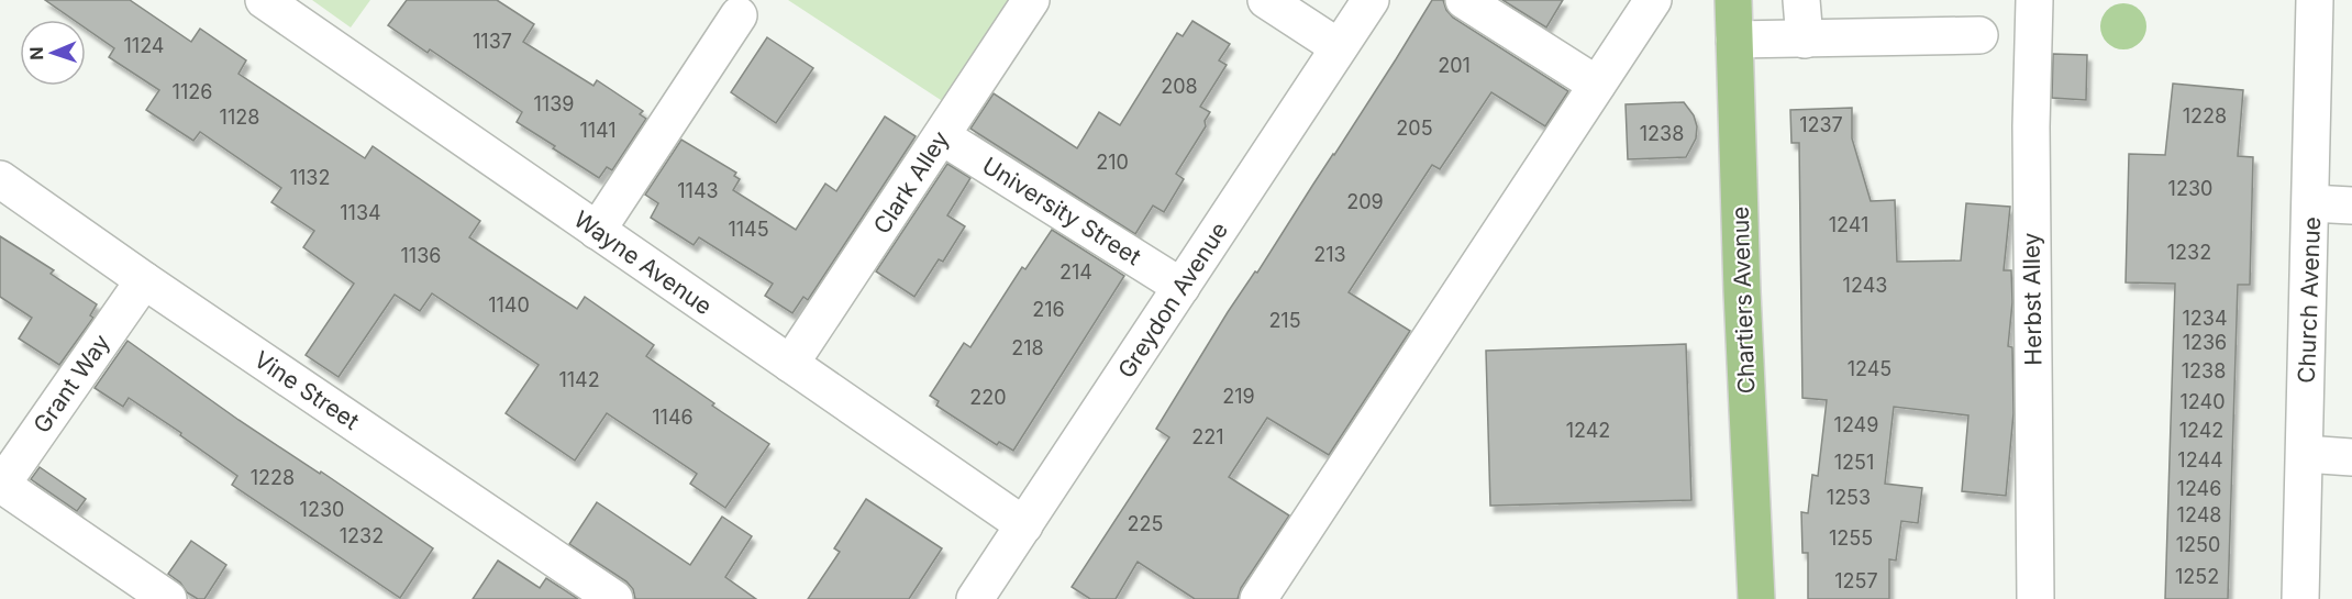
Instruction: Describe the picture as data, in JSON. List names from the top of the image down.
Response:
{
  "streets": {
    "main road": ["Chartiers Avenue"],
    "street": [
      "Clark Alley",
      "University Street",
      "Wayne Avenue",
      "Herbst Alley",
      "Greydon Avenue",
      "Church Avenue",
      "Grant Way",
      "Vine Street"
    ]
  },
  "crossings": [
    ["Clark Alley", "University Street"],
    ["Clark Alley", "Wayne Avenue"],
    ["University Street", "Greydon Avenue"],
    ["Wayne Avenue", "Greydon Avenue"],
    ["Grant Way", "Vine Street"]
  ],
  "house_numbers": [
    "1137",
    "1124",
    "201",
    "208",
    "1126",
    "1139",
    "1228",
    "1128",
    "1237",
    "205",
    "1141",
    "1238",
    "210",
    "1132",
    "1230",
    "1143",
    "209",
    "1134",
    "1241",
    "1145",
    "1232",
    "213",
    "1136",
    "214",
    "1243",
    "1140",
    "216",
    "1234",
    "215",
    "1236",
    "218",
    "1245",
    "1238",
    "1142",
    "219",
    "220",
    "1240",
    "1146",
    "1249",
    "1242",
    "1242",
    "221",
    "1244",
    "1251",
    "1228",
    "1246",
    "1253",
    "1230",
    "1248",
    "225",
    "1232",
    "1255",
    "1250",
    "1252",
    "1257"
  ],
  "north": "left"
}
